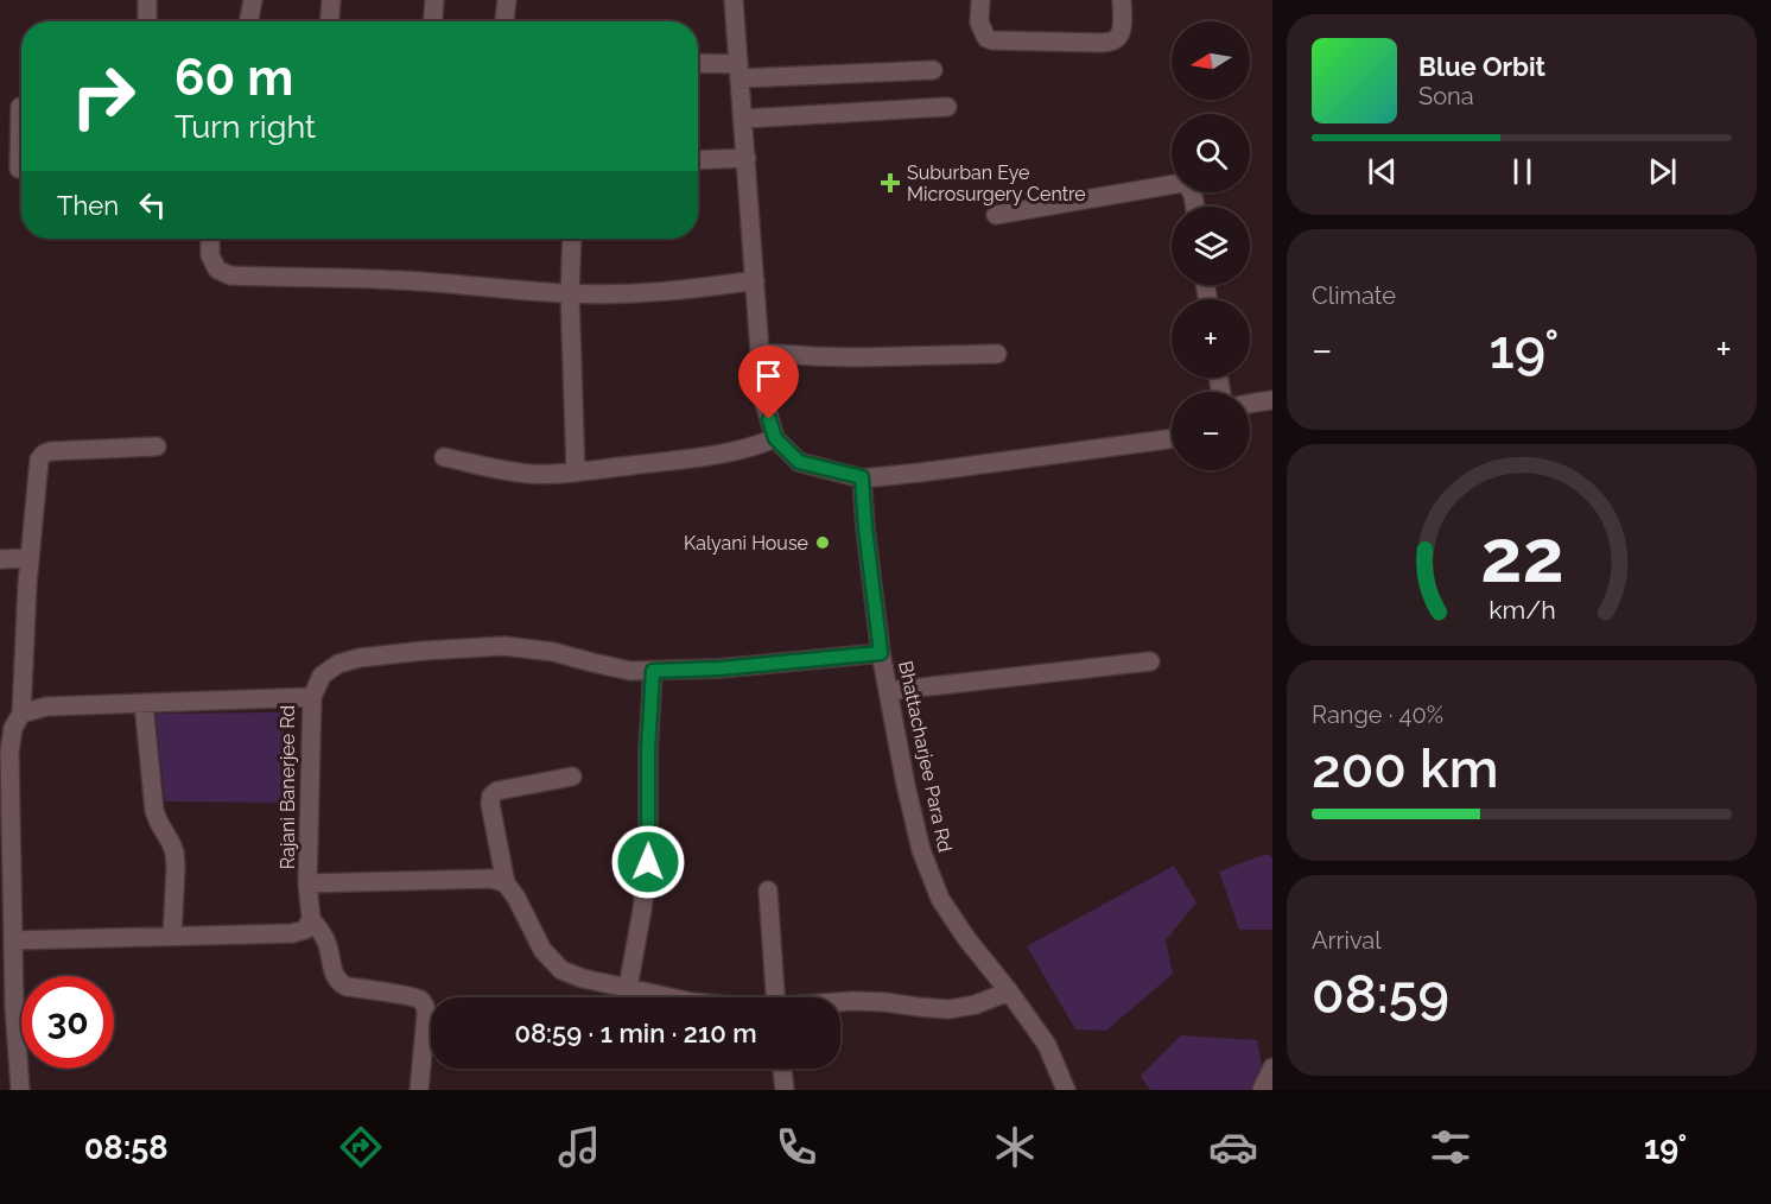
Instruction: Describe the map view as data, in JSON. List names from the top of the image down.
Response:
{
  "streets": {
    "street": ["Bhattacharjee Para Rd", "Rajani Banerjee Rd"]
  },
  "places": {
    "health": ["Suburban Eye Microsurgery Centre"],
    "other": ["Kalyani House"]
  },
  "north": "left",
  "page": {
    "map_buttons": ["+", "−"],
    "turn": ["60 m", "Turn right"],
    "song": ["Blue Orbit", "Sona"],
    "then": "Then",
    "tile": [
      "Climate",
      ["Range · 40%", "200 km"],
      ["Arrival", "08:59"]
    ],
    "heat": ["−", "19°", "+"],
    "limit": "30",
    "trip": "08:59 · 1 min · 210 m",
    "tabs": ["08:58", "19°"],
    "gauge": ["22", "km/h"]
  }
}
